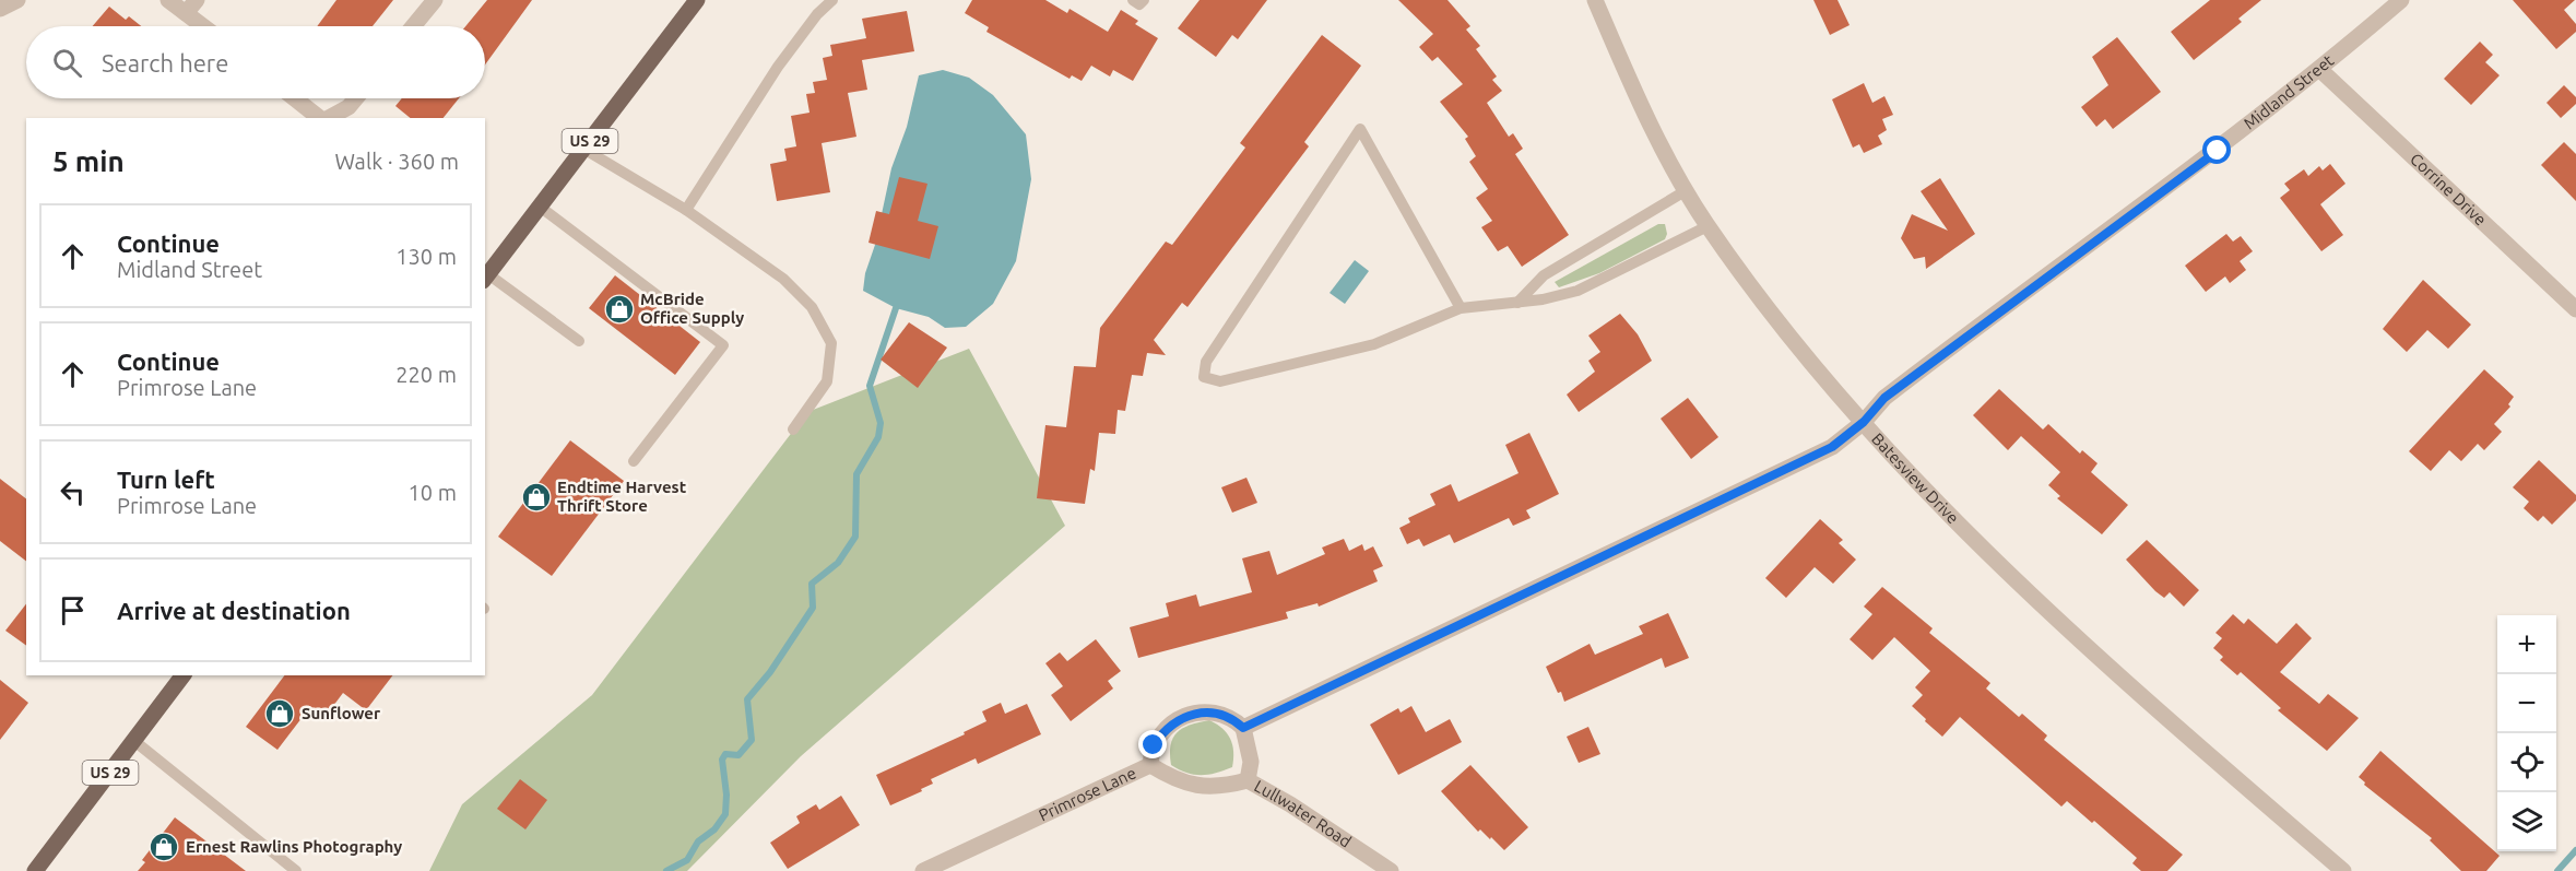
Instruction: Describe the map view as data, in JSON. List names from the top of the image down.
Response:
{
  "streets": {
    "main road": ["US 29"],
    "street": [
      "Midland Street",
      "Corrine Drive",
      "Batesview Drive",
      "Primrose Lane",
      "Lullwater Road"
    ]
  },
  "crossings": [
    ["Midland Street", "Corrine Drive"],
    ["Midland Street", "Batesview Drive"],
    ["Primrose Lane", "Lullwater Road"]
  ],
  "places": {
    "shop": [
      "McBride Office Supply",
      "Endtime Harvest Thrift Store",
      "Sunflower",
      "Ernest Rawlins Photography"
    ]
  },
  "page": {
    "search": "Search here",
    "heading": ["5 min", "Walk · 360 m"],
    "list": [
      ["Continue", "Midland Street", "130 m"],
      ["Continue", "Primrose Lane", "220 m"],
      ["Turn left", "Primrose Lane", "10 m"],
      "Arrive at destination"
    ],
    "map_buttons": ["+", "−"]
  }
}
